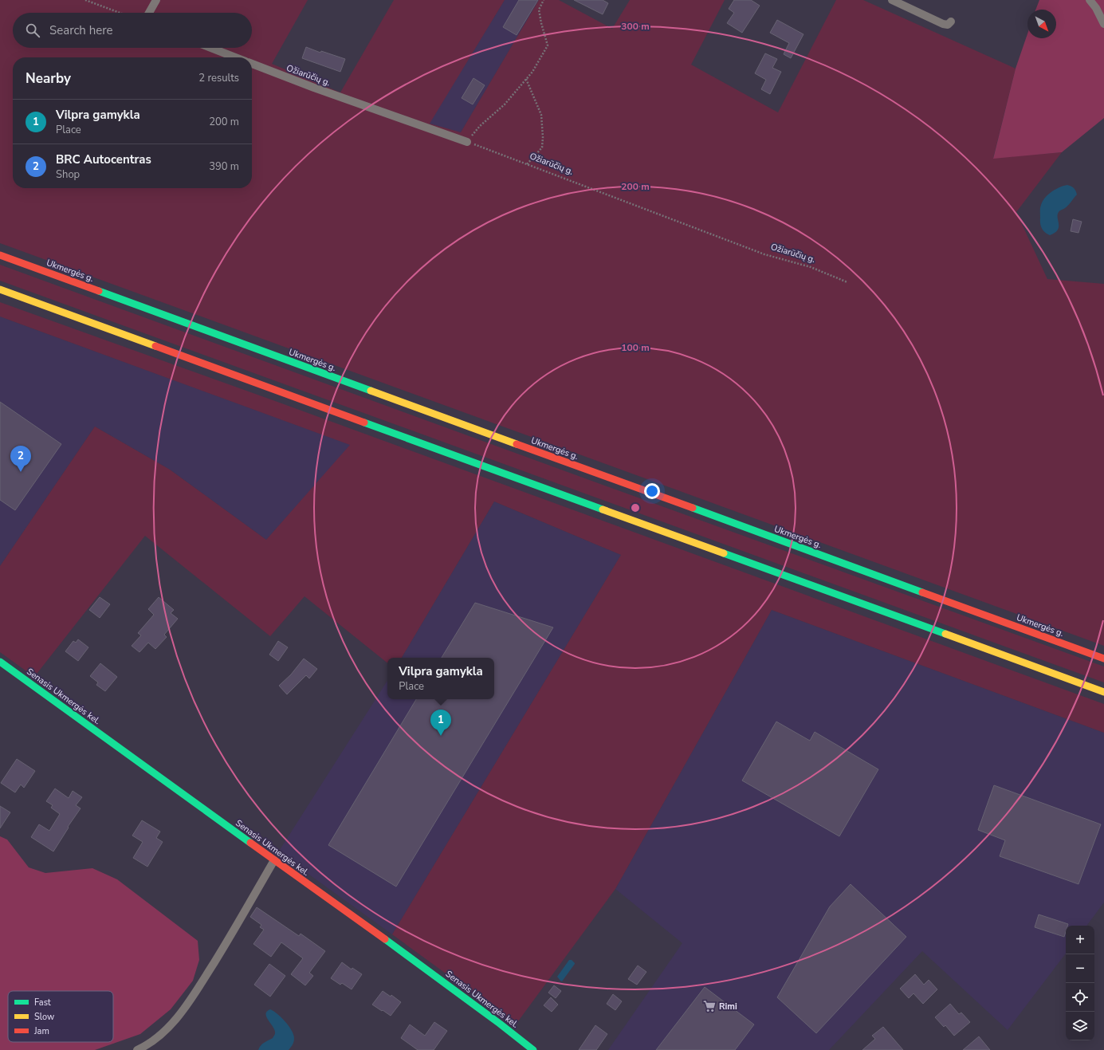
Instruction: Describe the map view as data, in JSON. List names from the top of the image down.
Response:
{
  "streets": {
    "main road": ["Ukmergės g.", "Senasis Ukmergės kel."],
    "street": ["Ožiarūčių g."]
  },
  "places": {
    "supermarket": ["Rimi"]
  },
  "legend": ["Fast", "Slow", "Jam"],
  "north": "bottom right",
  "page": {
    "search": "Search here",
    "heading": ["Nearby", "2 results"],
    "list": [
      {
        "mark": "1",
        "name": "Vilpra gamykla",
        "note": "Place",
        "value": "200 m"
      },
      {
        "mark": "2",
        "name": "BRC Autocentras",
        "note": "Shop",
        "value": "390 m"
      }
    ],
    "pins": ["2", "1"],
    "popup": ["Vilpra gamykla", "Place"],
    "map_buttons": ["+", "−"]
  },
  "rings": ["300 m", "200 m", "100 m"]
}
